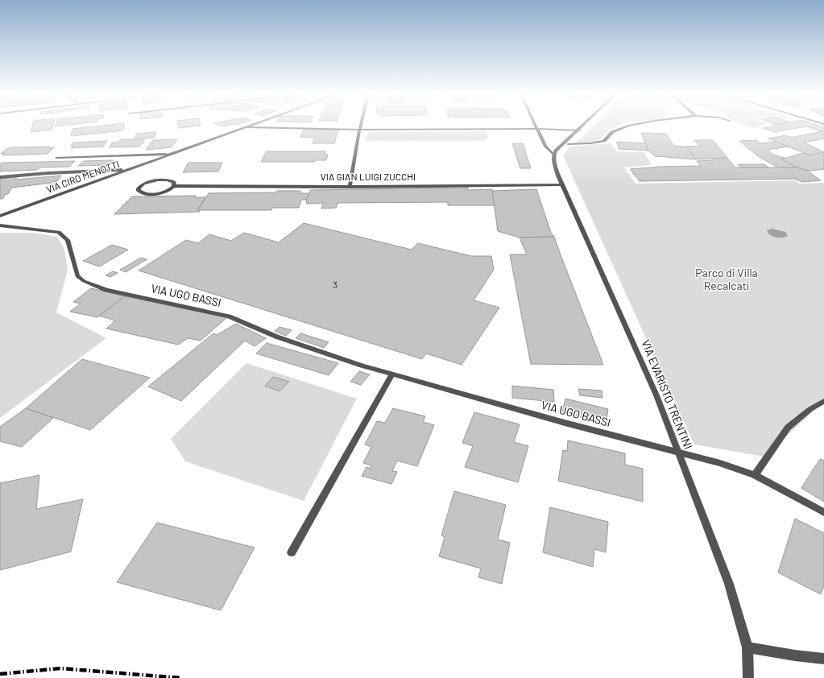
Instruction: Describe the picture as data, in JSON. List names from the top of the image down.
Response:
{
  "streets": {
    "street": [
      "VIA CIRO MENOTTI",
      "VIA GIAN LUIGI ZUCCHI",
      "VIA UGO BASSI",
      "VIA EVARISTO TRENTINI"
    ]
  },
  "crossings": [
    ["VIA GIAN LUIGI ZUCCHI", "VIA EVARISTO TRENTINI"],
    ["VIA UGO BASSI", "VIA EVARISTO TRENTINI"]
  ],
  "parks": ["Parco di Villa Recalcati"],
  "house_numbers": ["3"]
}
